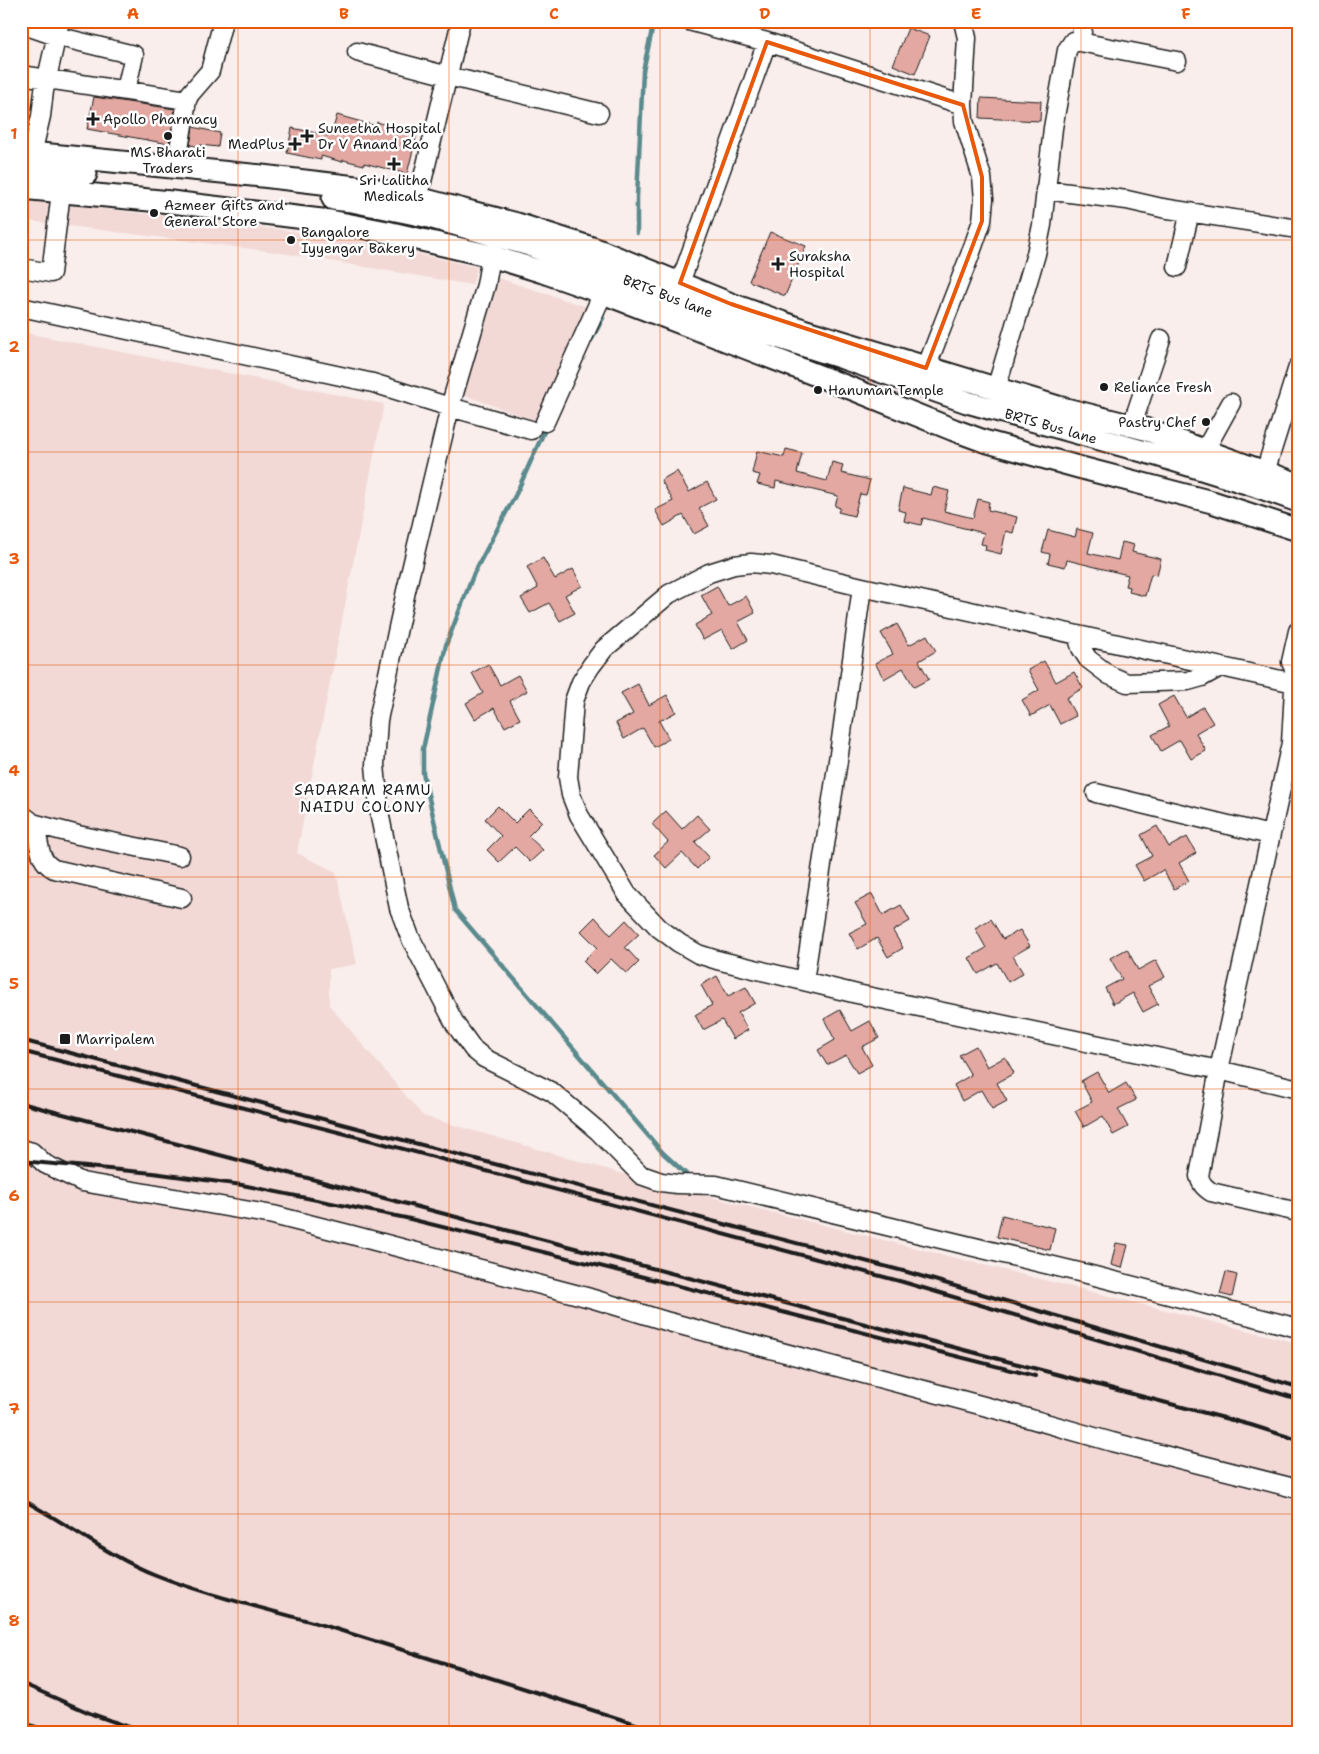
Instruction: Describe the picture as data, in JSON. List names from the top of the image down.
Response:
{
  "streets": {
    "main road": ["BRTS Bus lane"]
  },
  "districts": ["SADARAM RAMU NAIDU COLONY"],
  "places": {
    "health": [
      "Apollo Pharmacy",
      "Suneetha Hospital Dr V Anand Rao",
      "MedPlus",
      "Sri Lalitha Medicals",
      "Suraksha Hospital"
    ],
    "other": [
      "MS Bharati Traders",
      "Azmeer Gifts and General Store",
      "Bangalore Iyyengar Bakery",
      "Reliance Fresh",
      "Hanuman Temple",
      "Pastry Chef"
    ],
    "transit": ["Marripalem"]
  },
  "grid": {
    "columns": [
      "A",
      "B",
      "C",
      "D",
      "E",
      "F"
    ],
    "rows": [
      "1",
      "2",
      "3",
      "4",
      "5",
      "6",
      "7",
      "8"
    ]
  }
}
